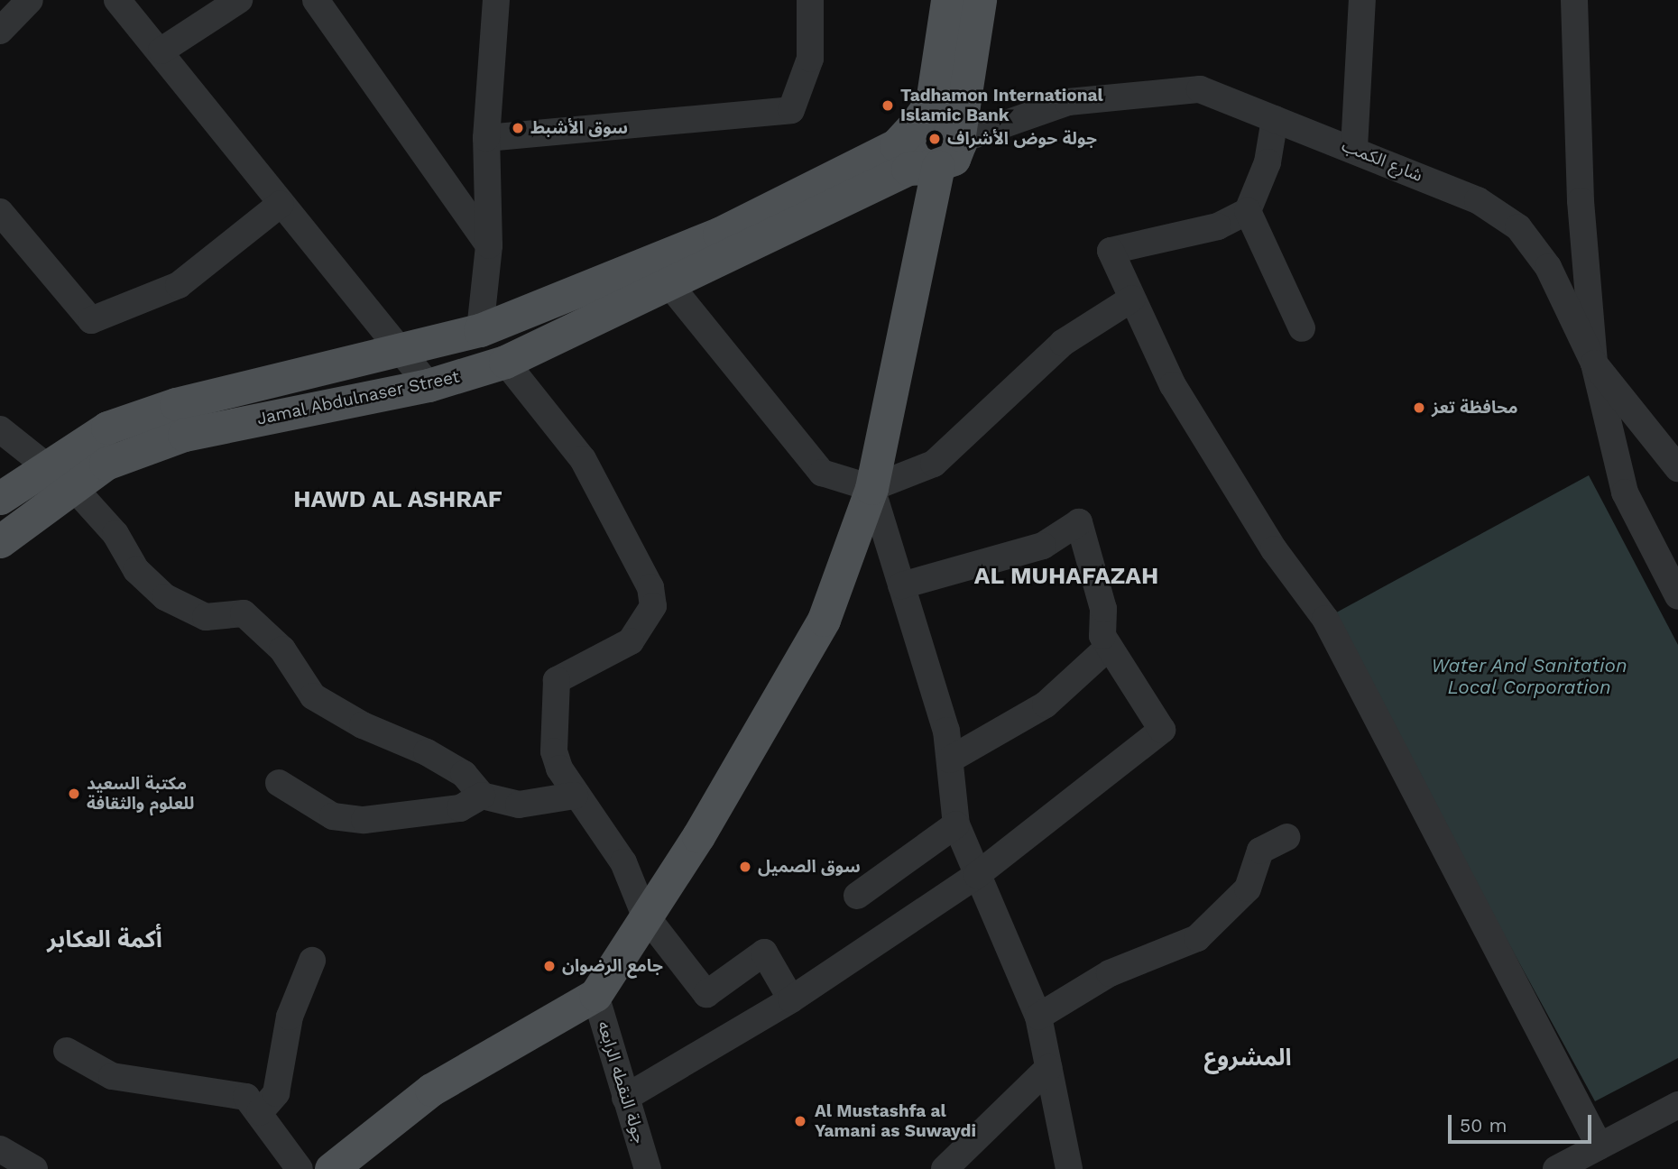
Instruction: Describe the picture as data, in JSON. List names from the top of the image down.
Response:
{
  "streets": {
    "main road": ["Jamal Abdulnaser Street"],
    "street": ["شارع الكمب", "جولة النقطه الرابعه"]
  },
  "crossings": [
    ["شارع الكمب", "Jamal Abdulnaser Street"]
  ],
  "districts": [
    "HAWD AL ASHRAF",
    "AL MUHAFAZAH",
    "أكمة العكابر",
    "المشروع"
  ],
  "water": ["Water And Sanitation Local Corporation"],
  "places": [
    "Tadhamon International Islamic Bank",
    "سوق الأشبط",
    "جولة حوض الأشراف",
    "محافظة تعز",
    "مكتبة السعيد للعلوم والثقافة",
    "سوق الصميل",
    "جامع الرضوان",
    "Al Mustashfa al Yamani as Suwaydi"
  ],
  "scale_bar": "50 m"
}
